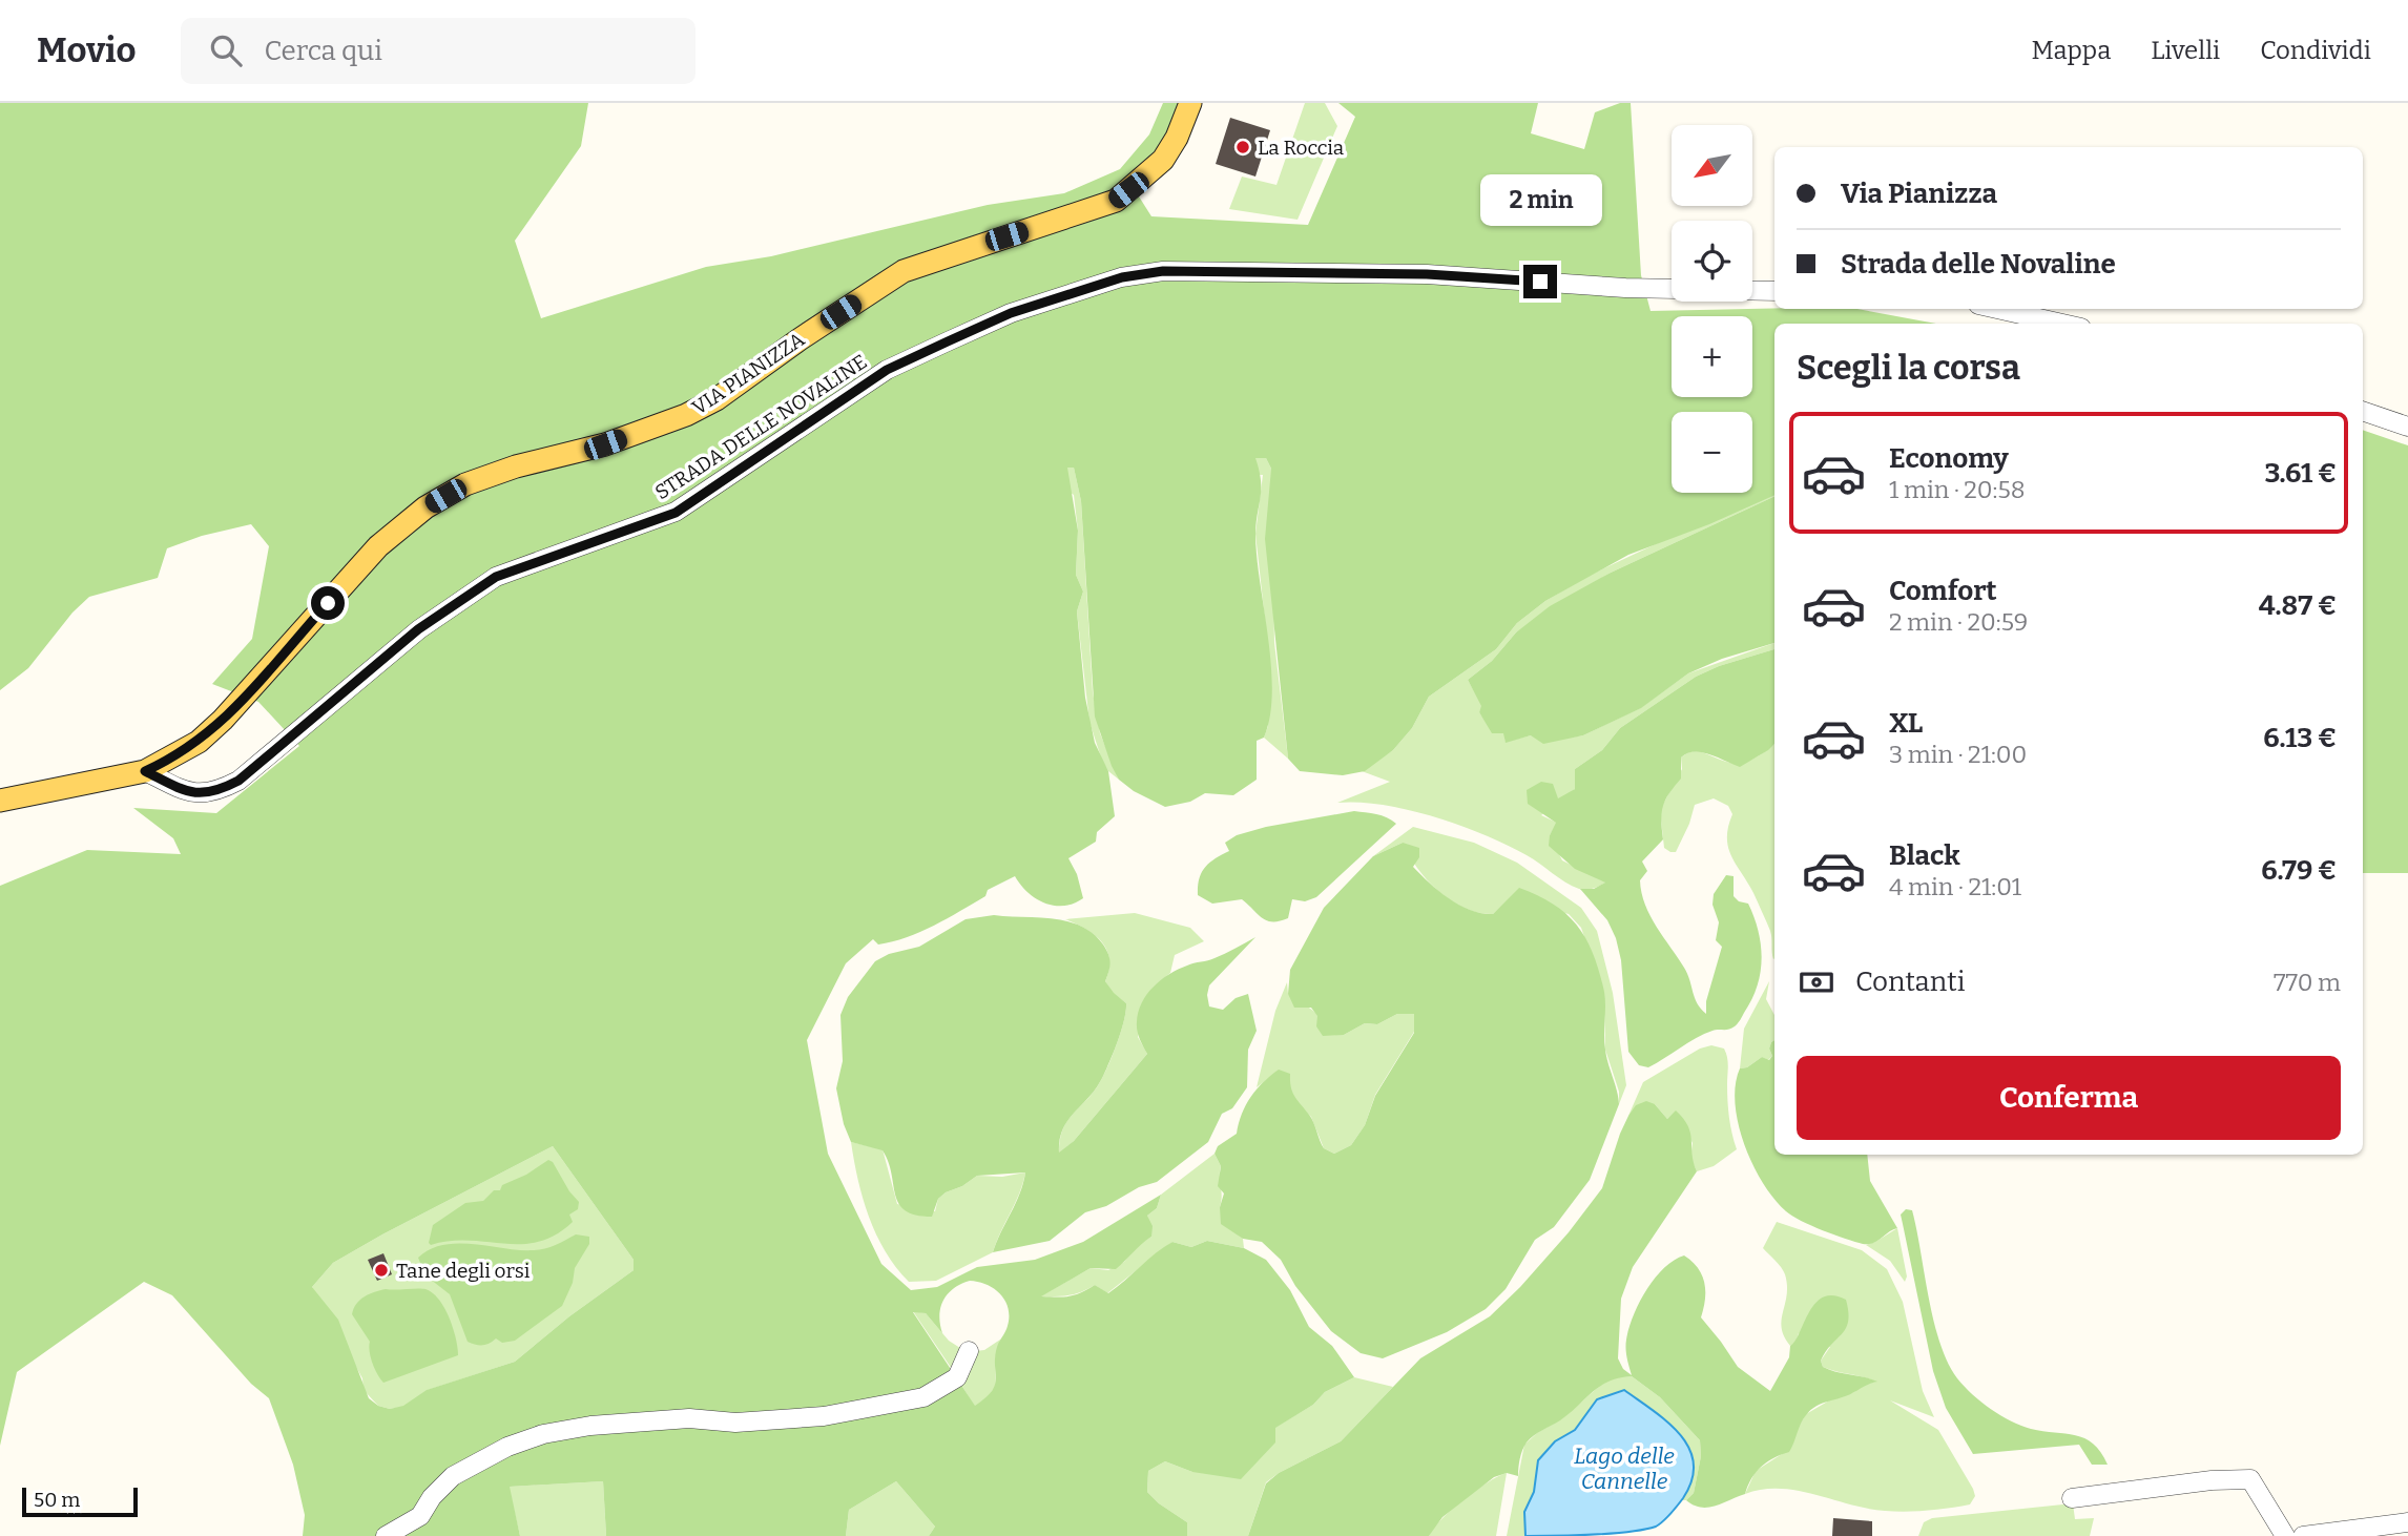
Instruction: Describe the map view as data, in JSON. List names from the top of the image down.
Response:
{
  "streets": {
    "main road": ["VIA PIANIZZA"],
    "street": ["STRADA DELLE NOVALINE"]
  },
  "crossings": [
    ["VIA PIANIZZA", "STRADA DELLE NOVALINE"]
  ],
  "water": ["Lago delle Cannelle"],
  "places": ["La Roccia", "Tane degli orsi"],
  "scale_bar": "50 m",
  "north": "bottom left",
  "page": {
    "header": "Movio",
    "search": "Cerca qui",
    "nav": ["Mappa", "Livelli", "Condividi"],
    "map_buttons": ["+", "−"],
    "banner": ["Via Pianizza", "Strada delle Novaline"],
    "bubble": "2 min",
    "heading": "Scegli la corsa",
    "list": [
      {
        "name": "Economy",
        "note": "1 min · 20:58",
        "value": "3.61 €"
      },
      {
        "name": "Comfort",
        "note": "2 min · 20:59",
        "value": "4.87 €"
      },
      {
        "name": "XL",
        "note": "3 min · 21:00",
        "value": "6.13 €"
      },
      {
        "name": "Black",
        "note": "4 min · 21:01",
        "value": "6.79 €"
      }
    ],
    "pay": ["Contanti", "770 m"],
    "buttons": "Conferma",
    "scale": "50 m"
  }
}
